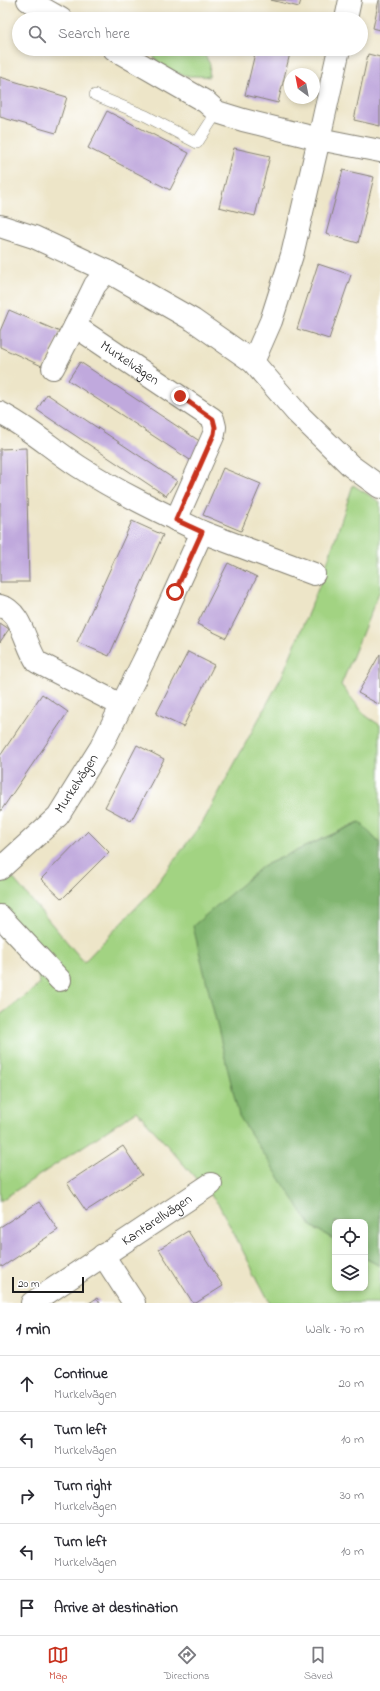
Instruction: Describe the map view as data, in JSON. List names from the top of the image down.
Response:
{
  "streets": {
    "street": ["Murkelvägen", "Kantarellvägen"]
  },
  "scale_bar": "20 m",
  "north": "top left",
  "page": {
    "search": "Search here",
    "scale": "20 m",
    "heading": ["1 min", "Walk · 70 m"],
    "list": [
      ["Continue", "Murkelvägen", "20 m"],
      ["Turn left", "Murkelvägen", "10 m"],
      ["Turn right", "Murkelvägen", "30 m"],
      ["Turn left", "Murkelvägen", "10 m"],
      "Arrive at destination"
    ],
    "nav": ["Map", "Directions", "Saved"]
  }
}
